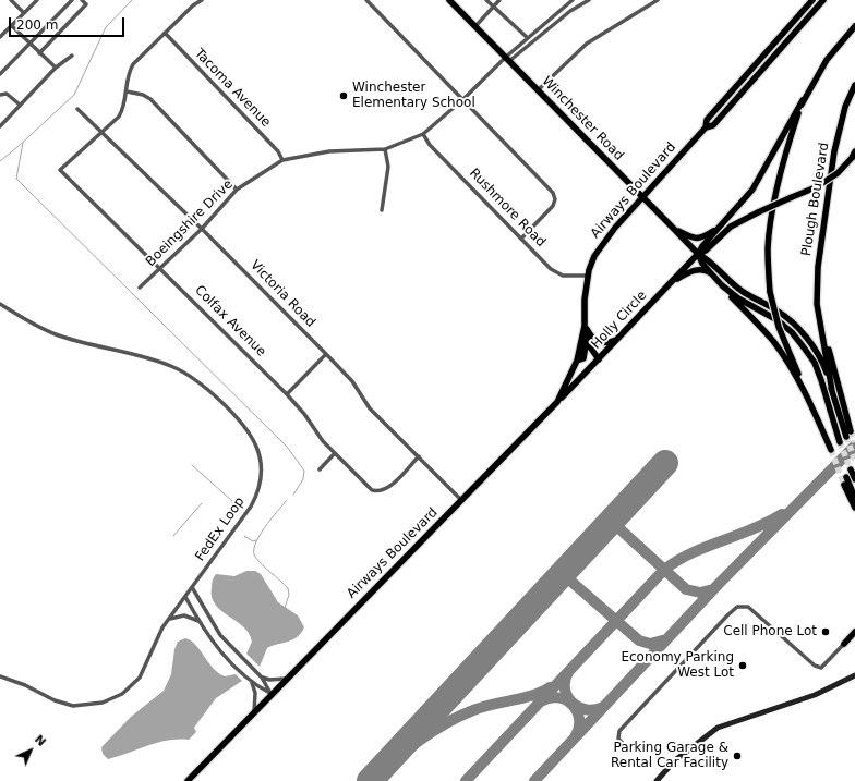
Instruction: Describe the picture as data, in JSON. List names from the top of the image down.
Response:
{
  "streets": {
    "main road": [
      "Winchester Road",
      "Airways Boulevard",
      "Plough Boulevard",
      "Holly Circle"
    ],
    "street": [
      "Tacoma Avenue",
      "Rushmore Road",
      "Boeingshire Drive",
      "Victoria Road",
      "Colfax Avenue",
      "FedEx Loop"
    ]
  },
  "crossings": [
    ["Tacoma Avenue", "Boeingshire Drive"],
    ["Winchester Road", "Airways Boulevard"],
    ["Winchester Road", "Boeingshire Drive"],
    ["Winchester Road", "Holly Circle"],
    ["Airways Boulevard", "Rushmore Road"],
    ["Airways Boulevard", "Victoria Road"],
    ["Airways Boulevard", "Holly Circle"],
    ["Rushmore Road", "Boeingshire Drive"],
    ["Boeingshire Drive", "Victoria Road"],
    ["Boeingshire Drive", "Colfax Avenue"],
    ["Victoria Road", "Colfax Avenue"]
  ],
  "places": [
    "Winchester Elementary School",
    "Cell Phone Lot",
    "Economy Parking West Lot",
    "Parking Garage & Rental Car Facility"
  ],
  "scale_bar": "200 m",
  "north": "top right"
}
